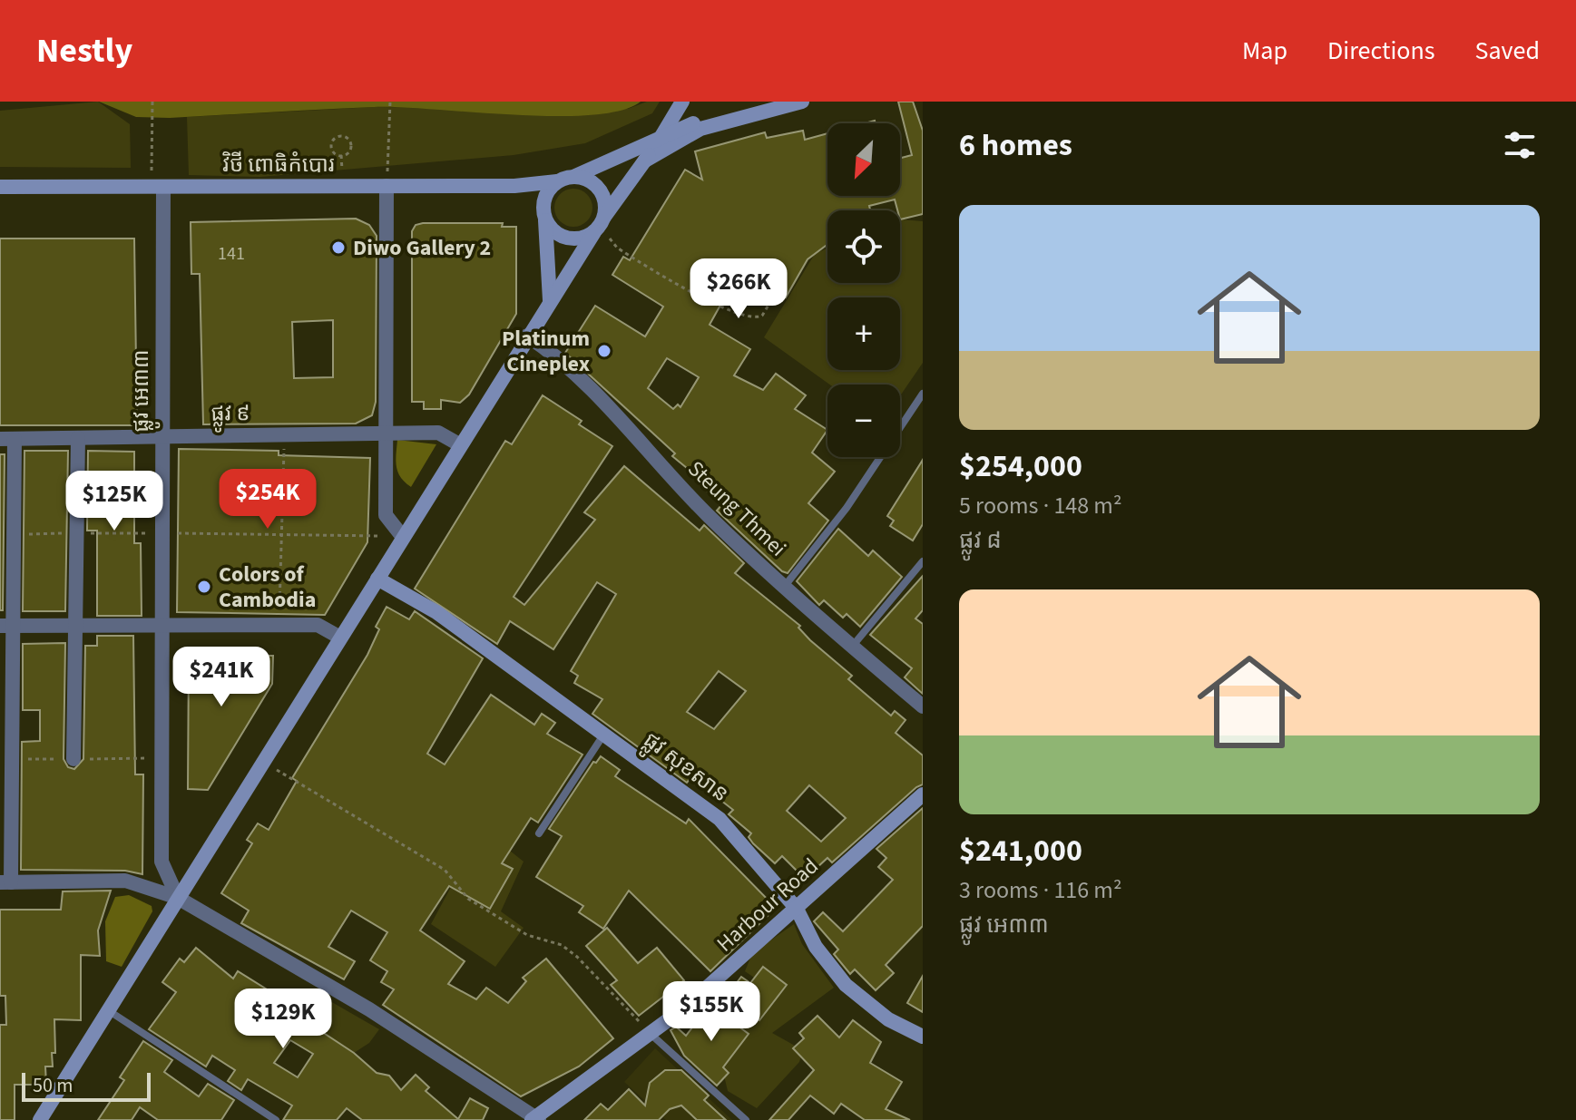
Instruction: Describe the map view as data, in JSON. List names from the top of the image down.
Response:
{
  "streets": {
    "main road": ["វិថី ពោធិកំបោរ", "ផ្លូវ សុខសាន", "Harbour Road"],
    "street": ["ផ្លូវ អេ៣៣", "ផ្លូវ ៩", "Steung Thmei"]
  },
  "crossings": [
    ["វិថី ពោធិកំបោរ", "ផ្លូវ អេ៣៣"],
    ["ផ្លូវ អេ៣៣", "ផ្លូវ ៩"],
    ["ផ្លូវ សុខសាន", "Harbour Road"]
  ],
  "places": ["Diwo Gallery 2", "Platinum Cineplex", "Colors of Cambodia"],
  "house_numbers": ["141"],
  "scale_bar": "50 m",
  "north": "bottom left",
  "page": {
    "header": "Nestly",
    "nav": ["Map", "Directions", "Saved"],
    "heading": "6 homes",
    "map_buttons": ["+", "−"],
    "list": [
      {
        "name": "$254,000",
        "note": "5 rooms · 148 m² · ផ្លូវ ៨"
      },
      {
        "name": "$241,000",
        "note": "3 rooms · 116 m² · ផ្លូវ អេ៣៣"
      }
    ],
    "price": [
      "$266K",
      "$254K",
      "$125K",
      "$241K",
      "$155K",
      "$129K"
    ],
    "scale": "50 m"
  }
}
